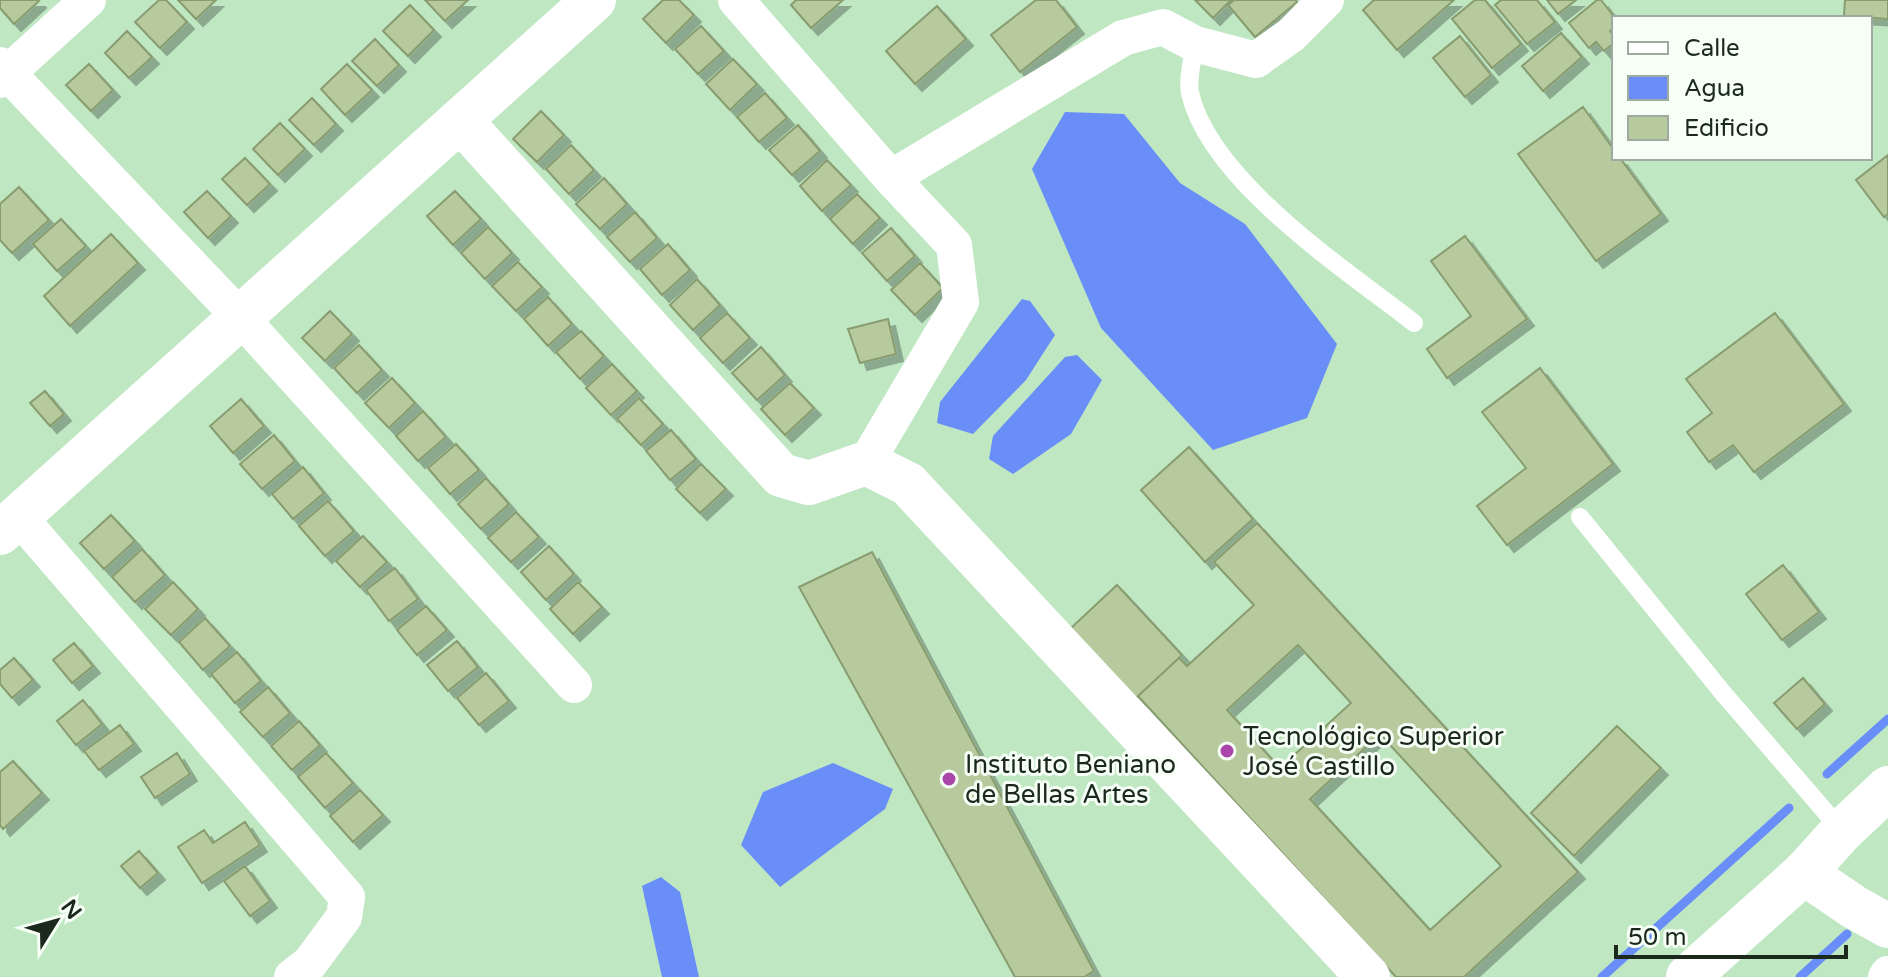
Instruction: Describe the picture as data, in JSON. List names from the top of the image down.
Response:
{
  "places": ["Tecnológico Superior José Castillo", "Instituto Beniano de Bellas Artes"],
  "legend": ["Calle", "Agua", "Edificio"],
  "scale_bar": "50 m",
  "north": "top right"
}
